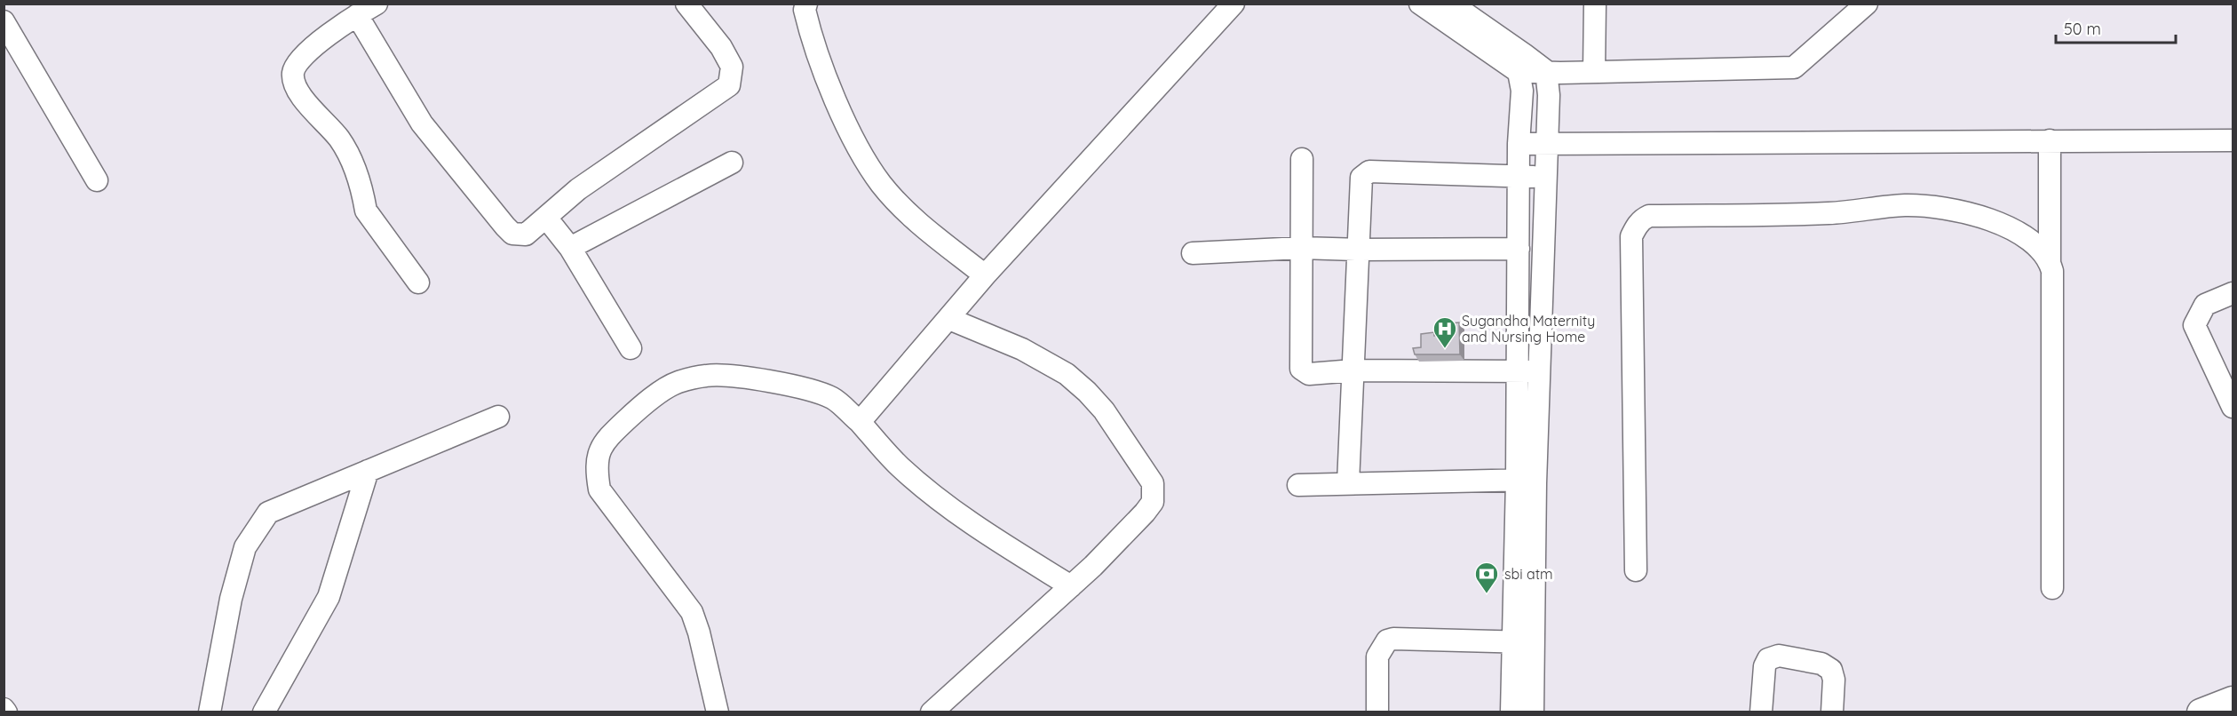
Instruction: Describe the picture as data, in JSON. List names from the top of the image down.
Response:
{
  "places": {
    "hospital": ["Sugandha Maternity and Nursing Home"],
    "bank": ["sbi atm"]
  },
  "scale_bar": "50 m"
}
